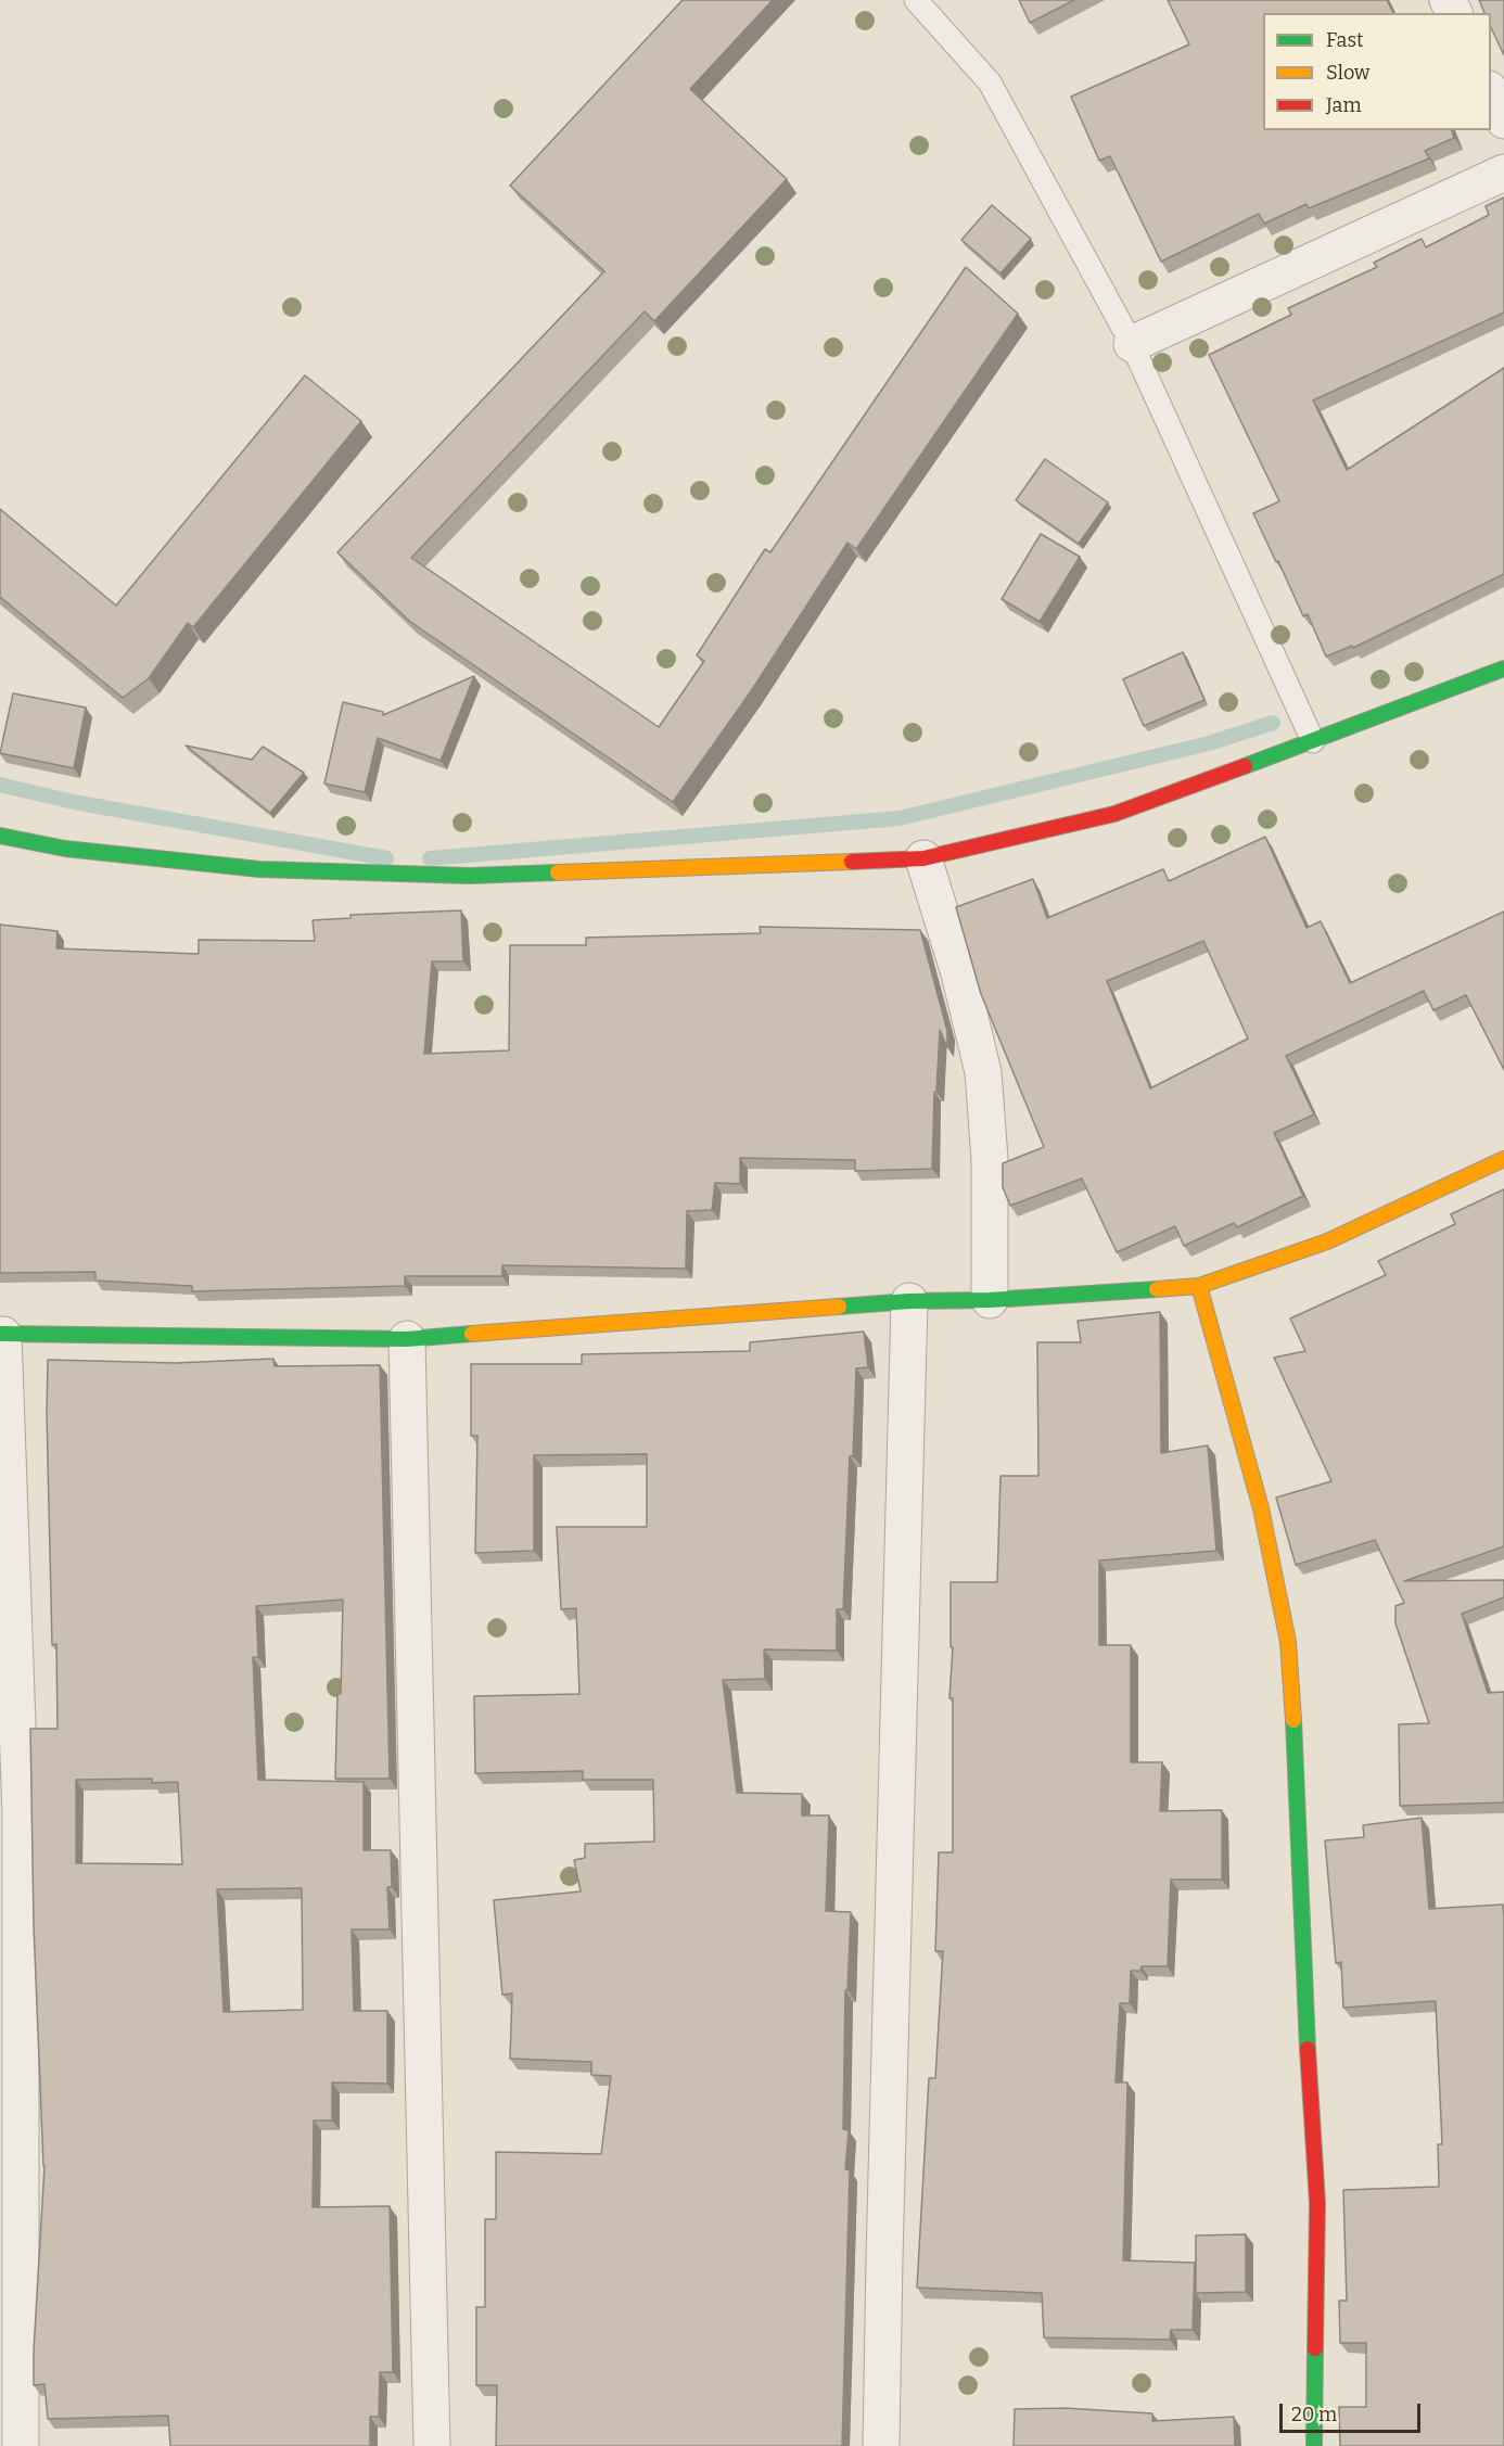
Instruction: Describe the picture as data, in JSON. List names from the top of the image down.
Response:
{
  "legend": ["Fast", "Slow", "Jam"],
  "scale_bar": "20 m"
}
